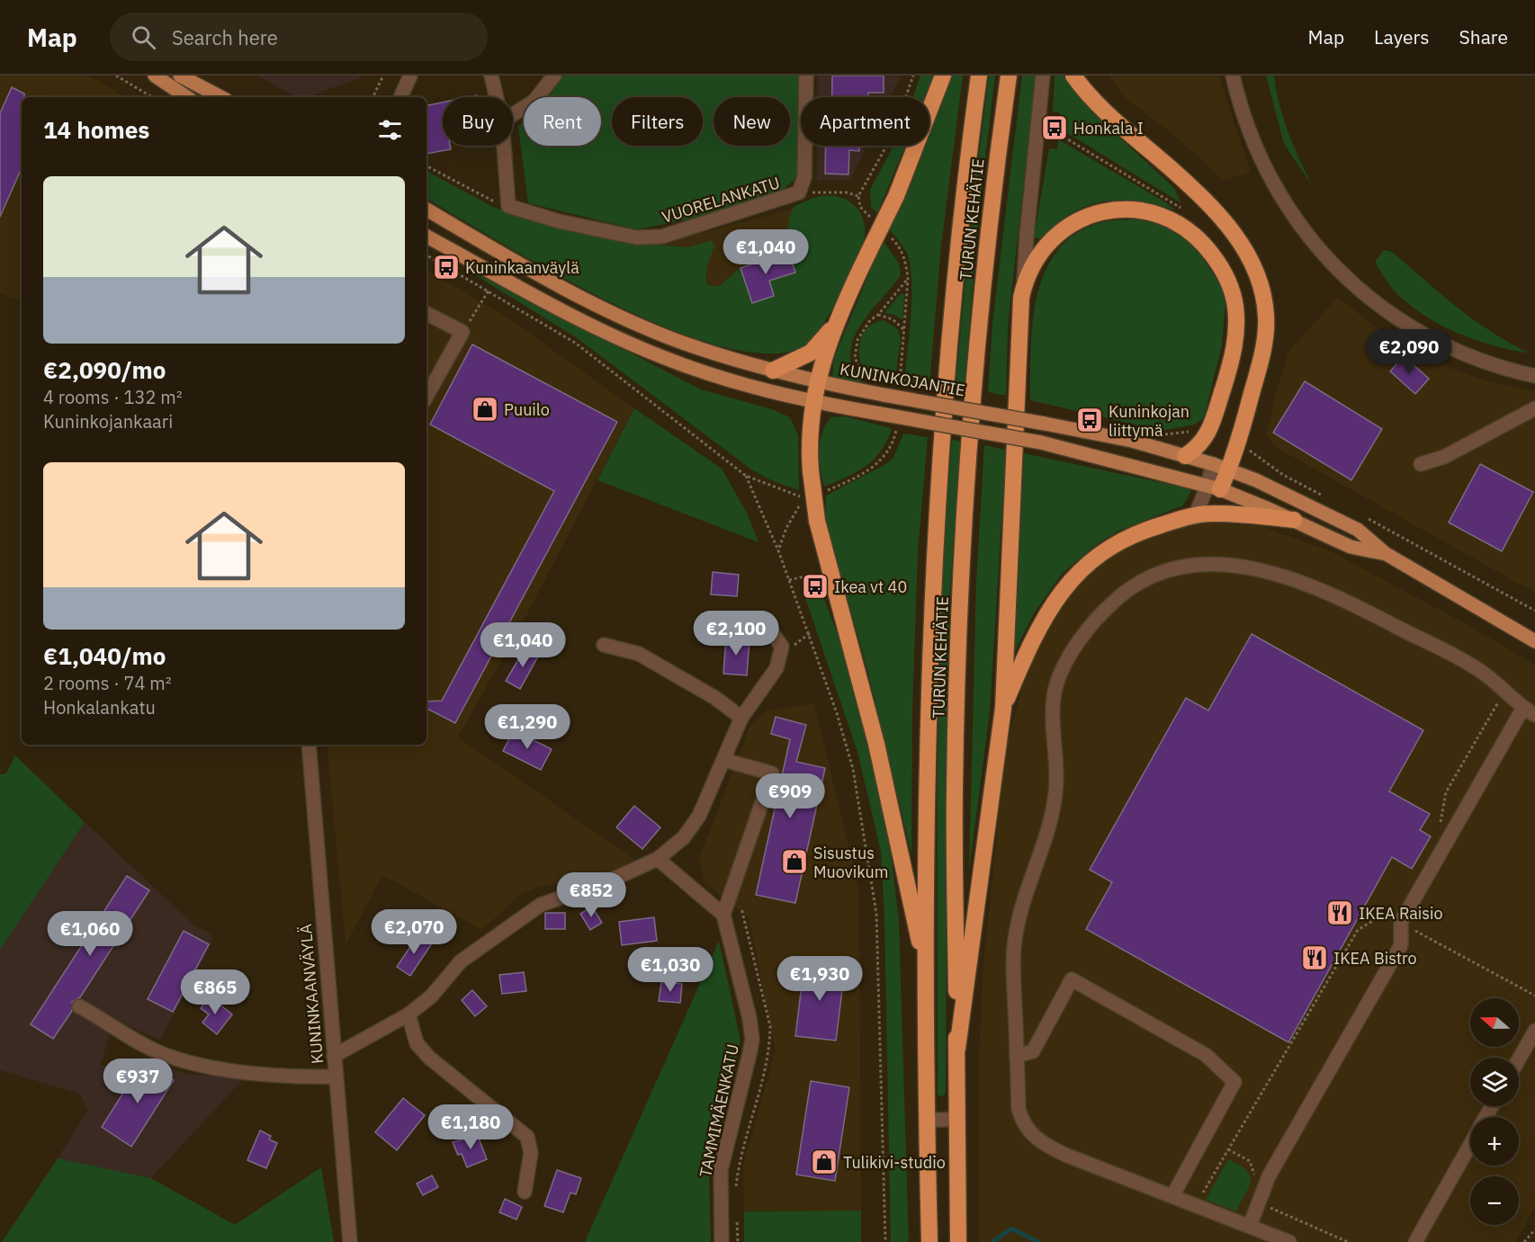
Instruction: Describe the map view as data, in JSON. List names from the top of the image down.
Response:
{
  "streets": {
    "highway": ["TURUN KEHÄTIE"],
    "main road": ["KUNINKOJANTIE"],
    "street": ["VUORELANKATU", "KUNINKAANVÄYLÄ", "TAMMIMÄENKATU"]
  },
  "places": {
    "bus stop": [
      "Honkala I",
      "Kuninkaanväylä",
      "Kuninkojan liittymä",
      "Ikea vt 40"
    ],
    "shop": ["Puuilo", "Sisustus Muovikum", "Tulikivi-studio"],
    "restaurant": ["IKEA Raisio", "IKEA Bistro"]
  },
  "north": "left",
  "page": {
    "header": "Map",
    "search": "Search here",
    "nav": ["Map", "Layers", "Share"],
    "chip": [
      "Buy",
      "Rent",
      "Filters",
      "New",
      "Apartment"
    ],
    "heading": "14 homes",
    "list": [
      {
        "name": "€2,090/mo",
        "note": "4 rooms · 132 m² · Kuninkojankaari"
      },
      {
        "name": "€1,040/mo",
        "note": "2 rooms · 74 m² · Honkalankatu"
      }
    ],
    "price": [
      "€1,040",
      "€2,090",
      "€2,100",
      "€1,040",
      "€1,290",
      "€909",
      "€852",
      "€2,070",
      "€1,060",
      "€1,030",
      "€1,930",
      "€865",
      "€937",
      "€1,180"
    ],
    "map_buttons": ["+", "−"]
  }
}
